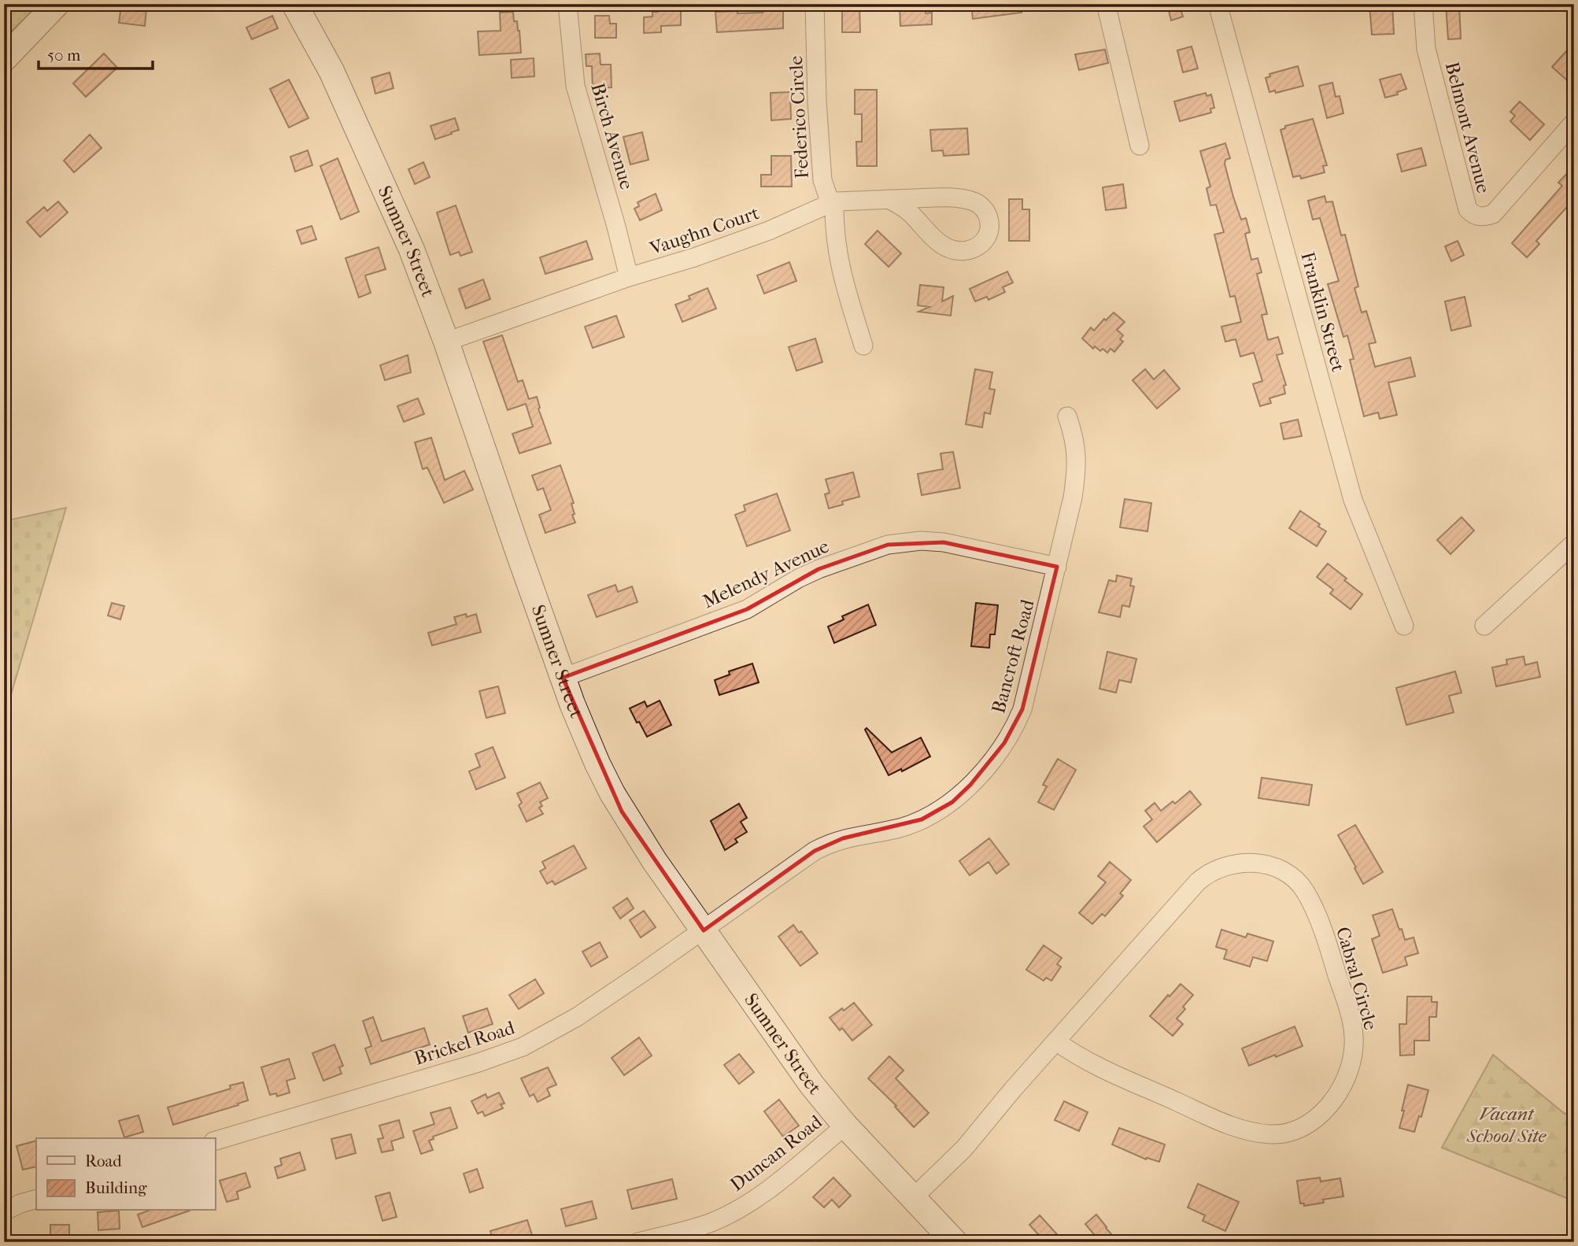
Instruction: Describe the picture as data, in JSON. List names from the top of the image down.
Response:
{
  "streets": {
    "main road": ["Sumner Street"],
    "street": [
      "Federico Circle",
      "Belmont Avenue",
      "Birch Avenue",
      "Vaughn Court",
      "Franklin Street",
      "Melendy Avenue",
      "Bancroft Road",
      "Cabral Circle",
      "Brickel Road",
      "Duncan Road"
    ]
  },
  "crossings": [
    ["Federico Circle", "Vaughn Court"],
    ["Birch Avenue", "Vaughn Court"],
    ["Vaughn Court", "Sumner Street"],
    ["Sumner Street", "Melendy Avenue"],
    ["Sumner Street", "Bancroft Road"],
    ["Sumner Street", "Cabral Circle"],
    ["Sumner Street", "Brickel Road"],
    ["Sumner Street", "Duncan Road"],
    ["Melendy Avenue", "Bancroft Road"],
    ["Bancroft Road", "Brickel Road"]
  ],
  "parks": ["Vacant School Site"],
  "legend": ["Road", "Building"],
  "scale_bar": "50 m"
}
